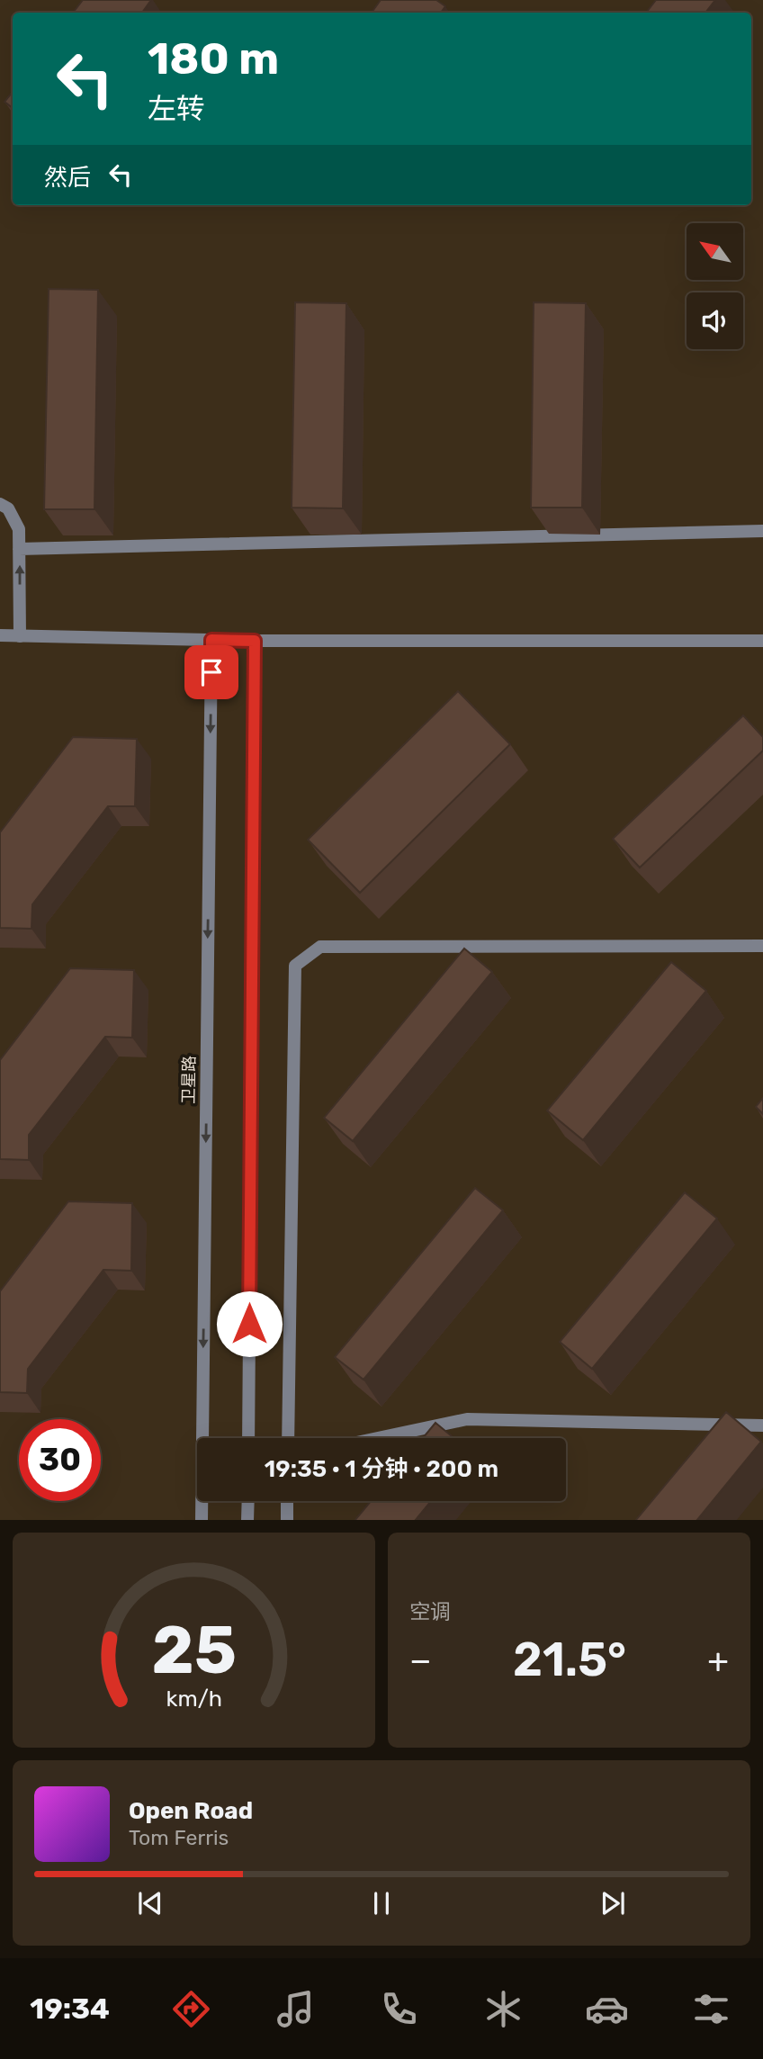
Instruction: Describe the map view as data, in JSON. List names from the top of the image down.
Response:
{
  "streets": {
    "street": ["卫星路"]
  },
  "north": "top left",
  "page": {
    "turn": ["180 m", "左转"],
    "then": "然后",
    "limit": "30",
    "trip": "19:35 · 1 分钟 · 200 m",
    "tile": "空调",
    "heat": ["−", "21.5°", "+"],
    "song": ["Open Road", "Tom Ferris"],
    "tabs": "19:34",
    "gauge": ["25", "km/h"]
  }
}
